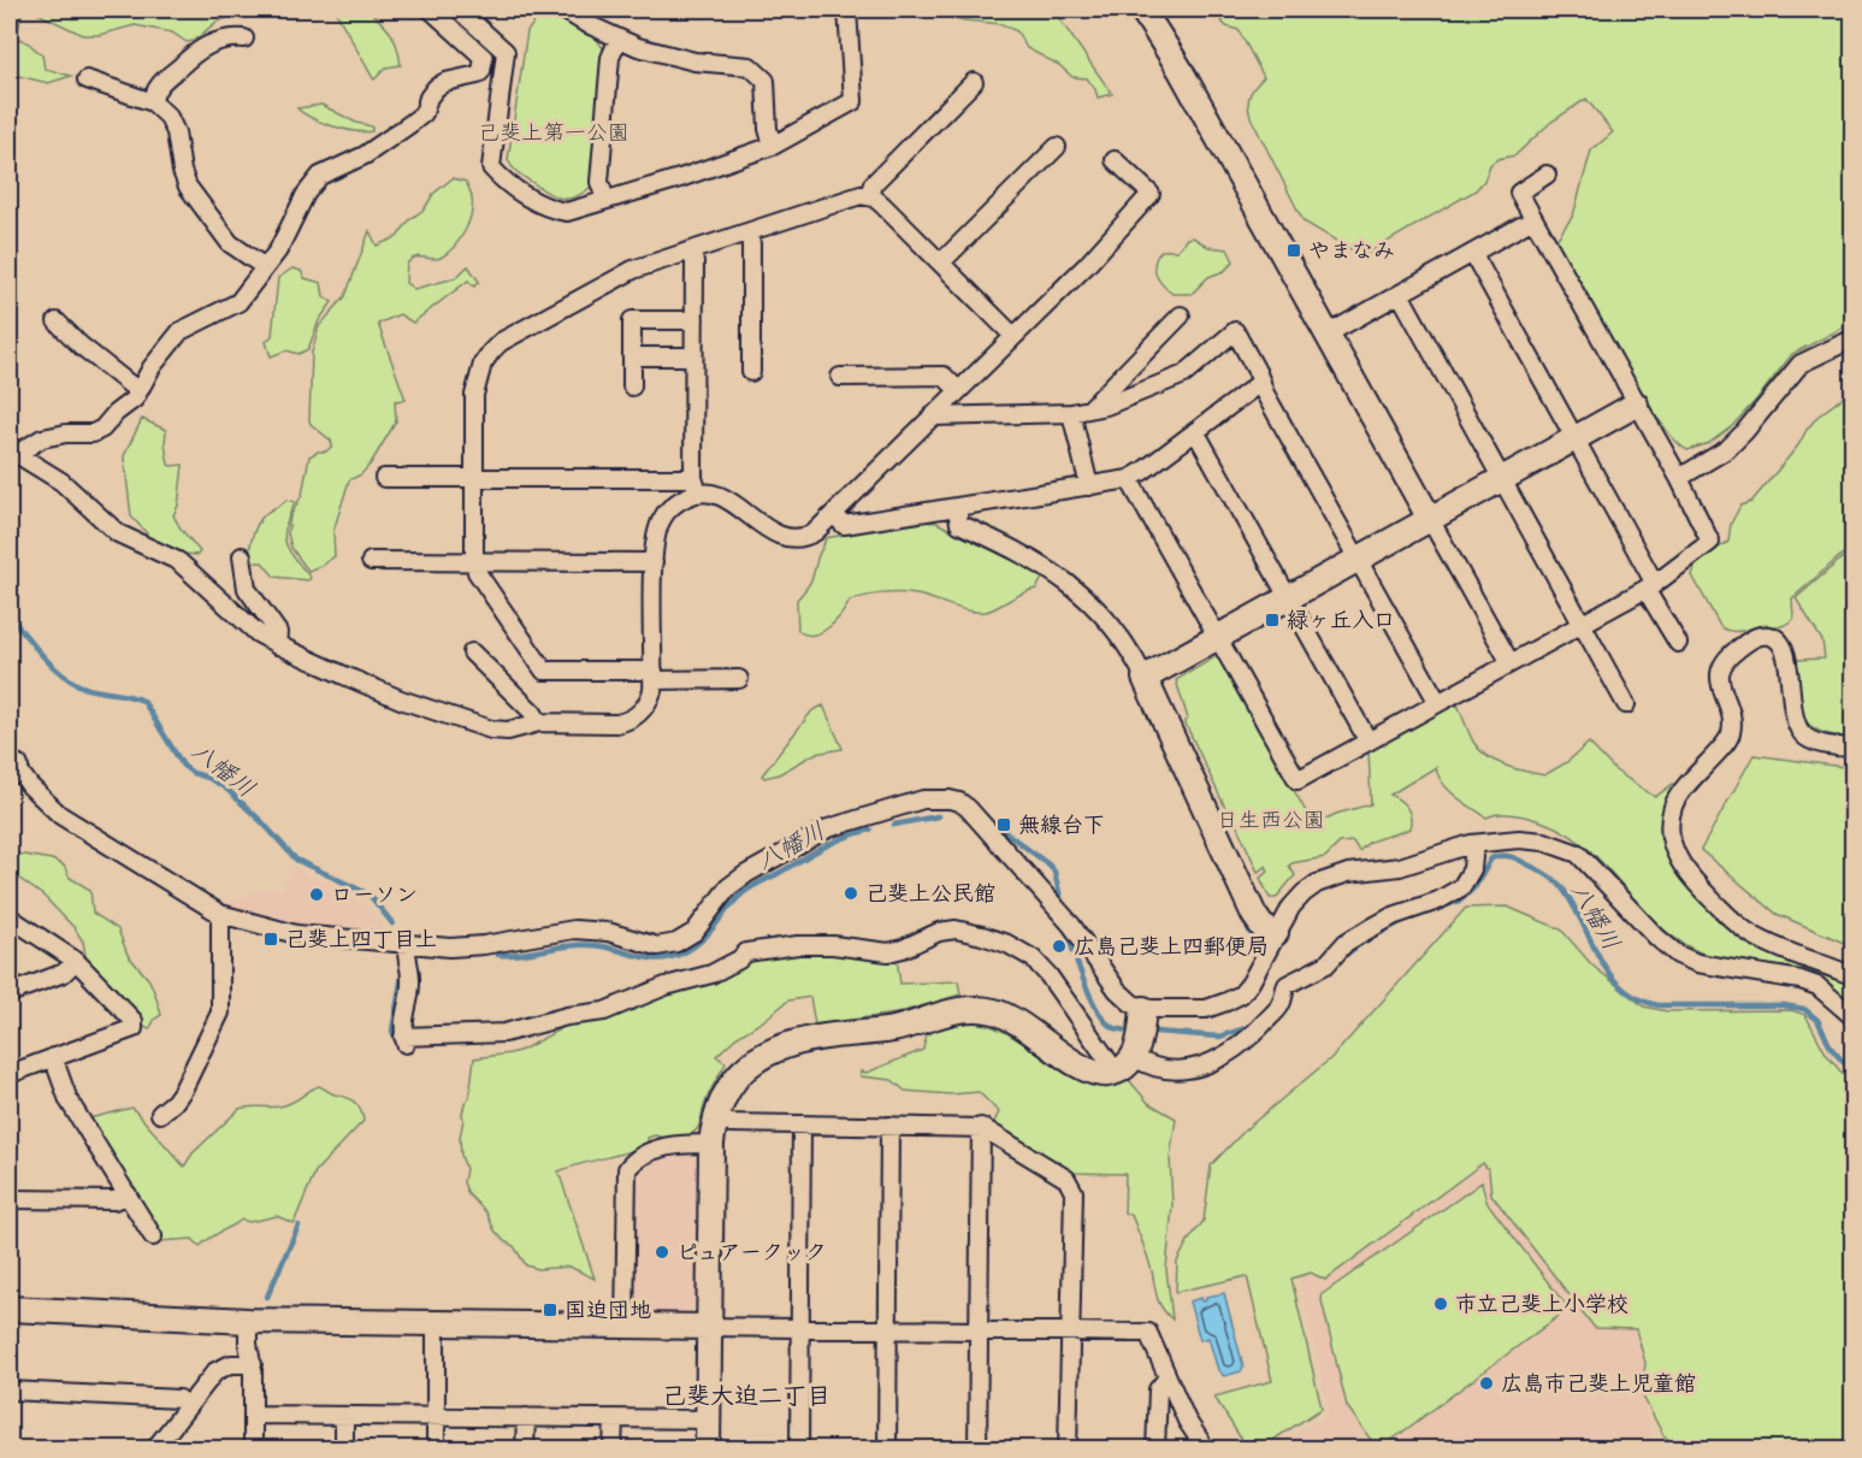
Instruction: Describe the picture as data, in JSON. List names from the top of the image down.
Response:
{
  "districts": ["己斐大迫二丁目"],
  "water": ["八幡川"],
  "parks": ["己斐上第一公園", "日生西公園"],
  "places": {
    "transit": [
      "やまなみ",
      "緑ヶ丘入口",
      "無線台下",
      "己斐上四丁目上",
      "国迫団地"
    ],
    "other": [
      "己斐上公民館",
      "ローソン",
      "広島己斐上四郵便局",
      "ピュアークック",
      "市立己斐上小学校",
      "広島市己斐上児童館"
    ]
  }
}
